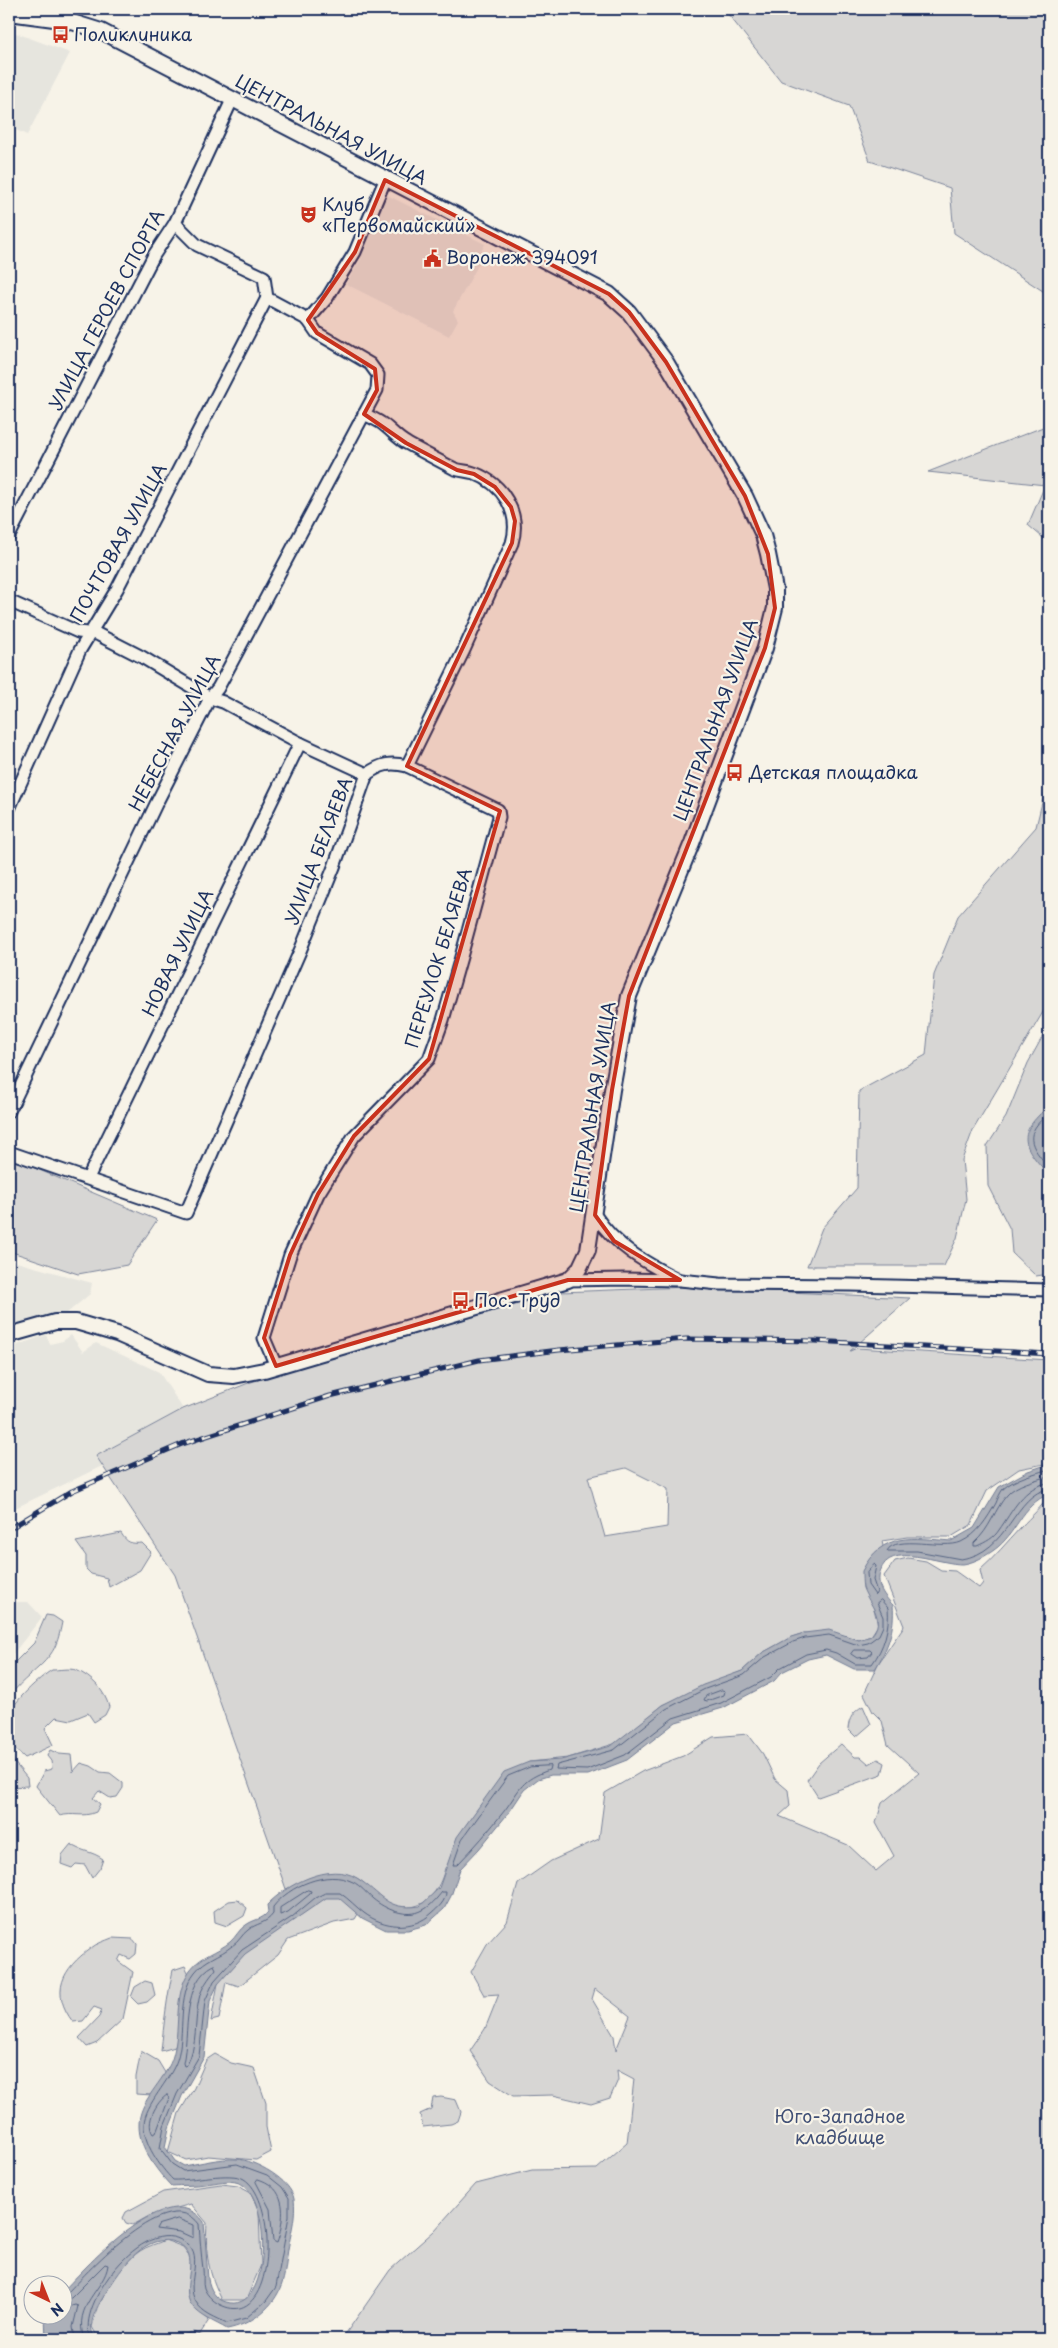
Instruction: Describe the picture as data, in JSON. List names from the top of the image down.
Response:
{
  "streets": {
    "street": [
      "ЦЕНТРАЛЬНАЯ УЛИЦА",
      "УЛИЦА ГЕРОЕВ СПОРТА",
      "ПОЧТОВАЯ УЛИЦА",
      "НЕБЕСНАЯ УЛИЦА",
      "УЛИЦА БЕЛЯЕВА",
      "НОВАЯ УЛИЦА",
      "ПЕРЕУЛОК БЕЛЯЕВА"
    ]
  },
  "crossings": [
    ["ЦЕНТРАЛЬНАЯ УЛИЦА", "УЛИЦА ГЕРОЕВ СПОРТА"],
    ["УЛИЦА БЕЛЯЕВА", "НОВАЯ УЛИЦА"],
    ["УЛИЦА БЕЛЯЕВА", "ПЕРЕУЛОК БЕЛЯЕВА"]
  ],
  "parks": ["Юго-Западное кладбище"],
  "places": {
    "bus stop": ["Поликлиника", "Детская площадка", "Пос. Труд"],
    "theatre": ["Клуб «Первомайский»"],
    "public building": ["Воронеж 394091"]
  },
  "north": "bottom right"
}
